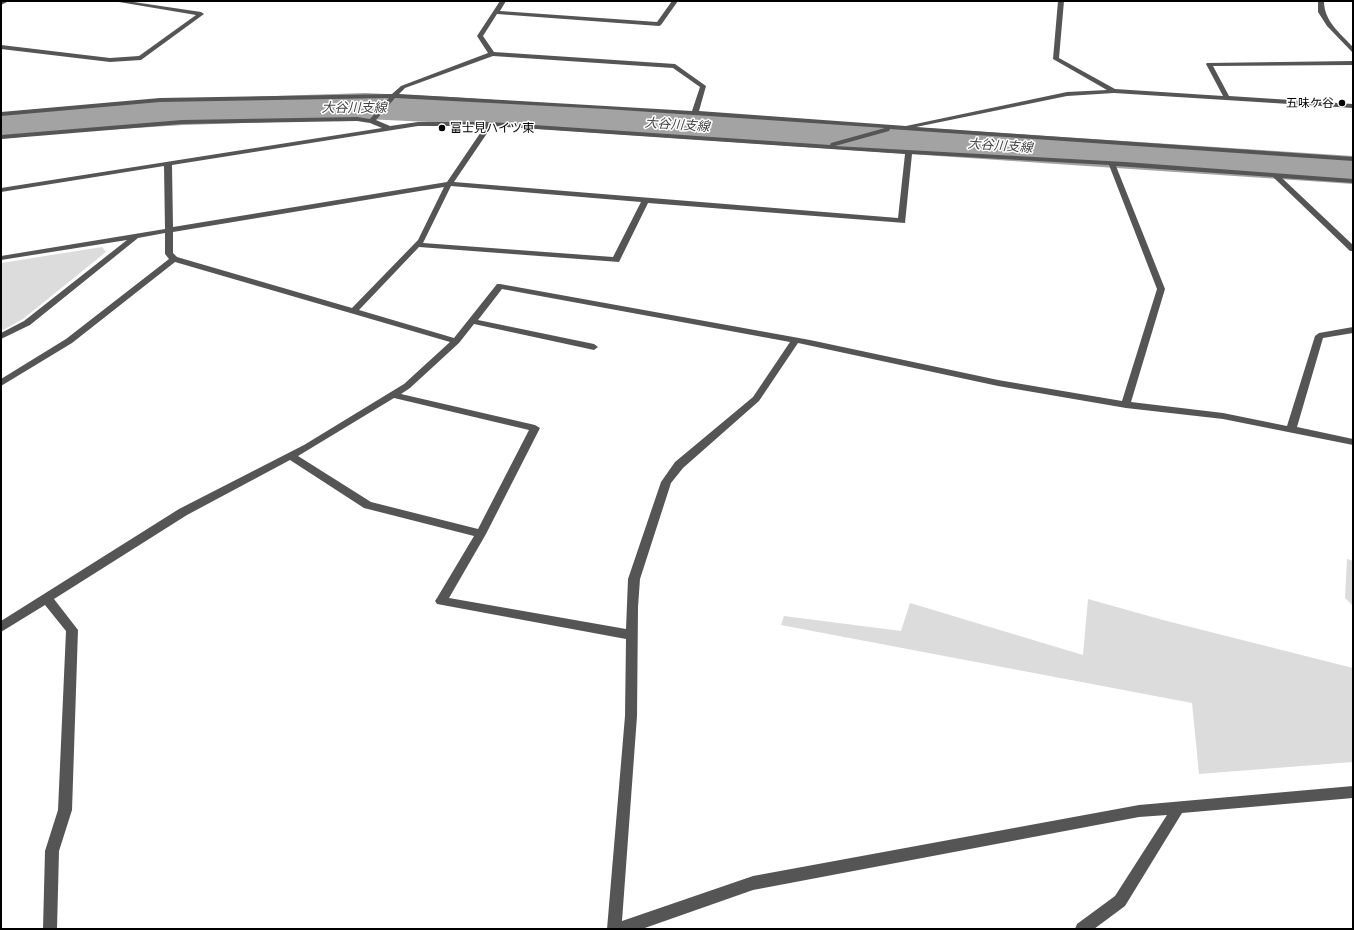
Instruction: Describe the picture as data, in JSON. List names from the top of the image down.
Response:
{
  "water": ["大谷川支線"],
  "places": ["五味ケ谷", "富士見ハイツ東"]
}
